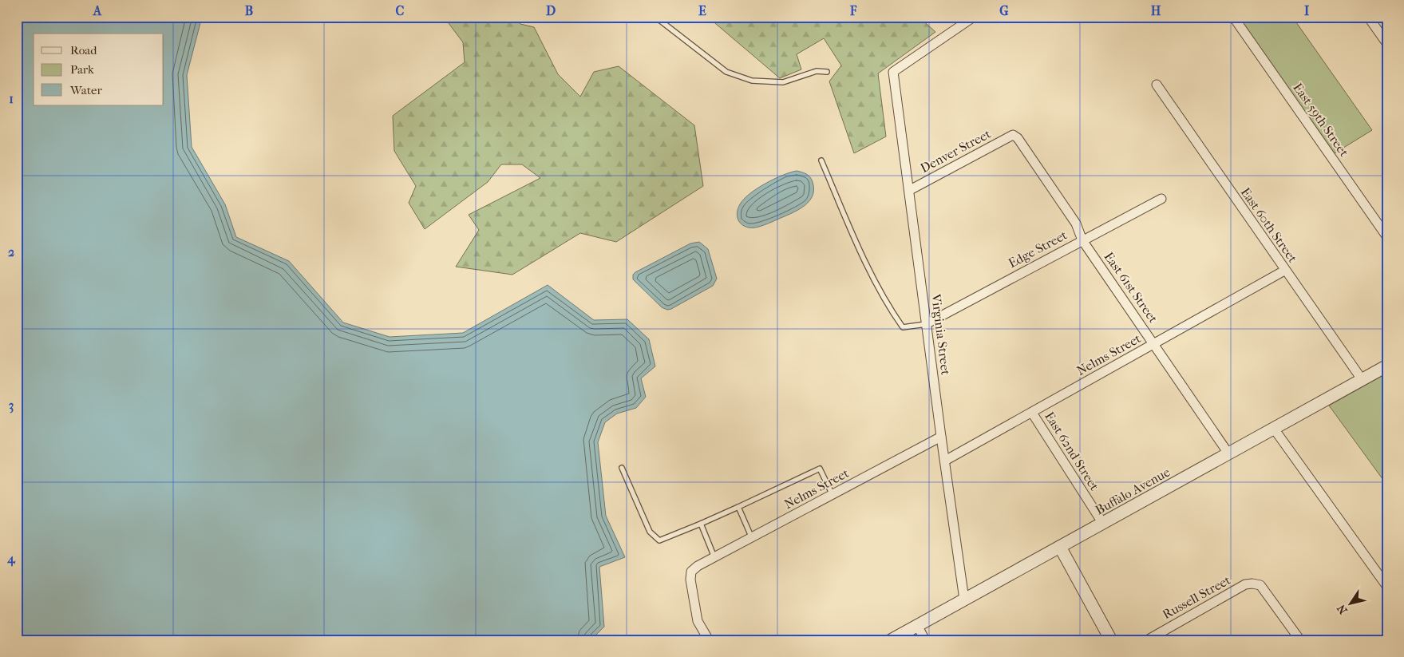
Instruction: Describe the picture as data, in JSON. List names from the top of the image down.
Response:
{
  "streets": {
    "street": [
      "East 59th Street",
      "Denver Street",
      "East 60th Street",
      "Edge Street",
      "East 61st Street",
      "Virginia Street",
      "Nelms Street",
      "East 62nd Street",
      "Buffalo Avenue",
      "Russell Street"
    ]
  },
  "crossings": [
    ["Denver Street", "East 61st Street"],
    ["Denver Street", "Virginia Street"],
    ["East 60th Street", "Nelms Street"],
    ["East 60th Street", "Buffalo Avenue"],
    ["Edge Street", "East 61st Street"],
    ["Edge Street", "Virginia Street"],
    ["East 61st Street", "Nelms Street"],
    ["East 61st Street", "Buffalo Avenue"],
    ["Virginia Street", "Nelms Street"],
    ["Virginia Street", "Buffalo Avenue"],
    ["Nelms Street", "East 62nd Street"],
    ["East 62nd Street", "Buffalo Avenue"]
  ],
  "legend": ["Road", "Park", "Water"],
  "north": "bottom left",
  "grid": {
    "columns": [
      "A",
      "B",
      "C",
      "D",
      "E",
      "F",
      "G",
      "H",
      "I"
    ],
    "rows": [
      "1",
      "2",
      "3",
      "4"
    ]
  }
}
